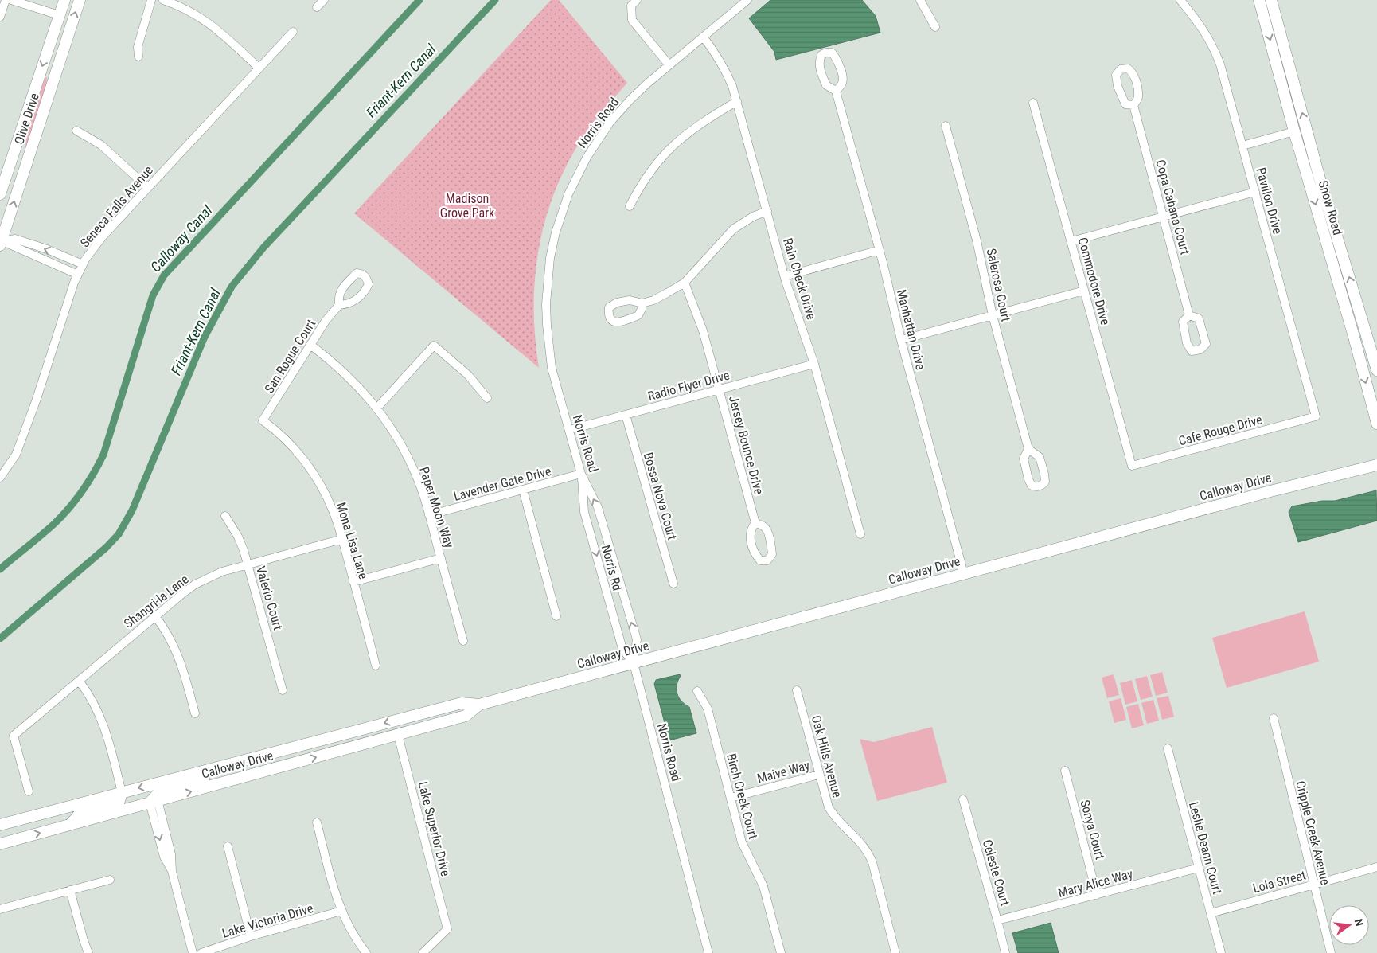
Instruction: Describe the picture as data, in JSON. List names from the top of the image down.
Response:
{
  "streets": {
    "main road": ["Olive Drive", "Snow Road", "Calloway Drive"],
    "street": [
      "Norris Road",
      "Pavilion Drive",
      "Seneca Falls Avenue",
      "Copa Cabana Court",
      "Rain Check Drive",
      "Commodore Drive",
      "Salerosa Court",
      "Manhattan Drive",
      "San Rogue Court",
      "Radio Flyer Drive",
      "Cafe Rouge Drive",
      "Jersey Bounce Drive",
      "Lavender Gate Drive",
      "Bossa Nova Court",
      "Paper Moon Way",
      "Mona Lisa Lane",
      "Norris Rd",
      "Valerio Court",
      "Shangri-la Lane",
      "Oak Hills Avenue",
      "Maive Way",
      "Birch Creek Court",
      "Lake Superior Drive",
      "Sonya Court",
      "Cripple Creek Avenue",
      "Leslie Deann Court",
      "Celeste Court",
      "Lola Street",
      "Mary Alice Way",
      "Lake Victoria Drive"
    ]
  },
  "crossings": [
    ["Norris Road", "Rain Check Drive"],
    ["Norris Road", "Radio Flyer Drive"],
    ["Norris Road", "Lavender Gate Drive"],
    ["Norris Road", "Calloway Drive"],
    ["Norris Road", "Norris Rd"],
    ["Pavilion Drive", "Cafe Rouge Drive"],
    ["Rain Check Drive", "Radio Flyer Drive"],
    ["Commodore Drive", "Cafe Rouge Drive"],
    ["Manhattan Drive", "Calloway Drive"],
    ["San Rogue Court", "Paper Moon Way"],
    ["San Rogue Court", "Mona Lisa Lane"],
    ["Radio Flyer Drive", "Jersey Bounce Drive"],
    ["Radio Flyer Drive", "Bossa Nova Court"],
    ["Lavender Gate Drive", "Paper Moon Way"],
    ["Lavender Gate Drive", "Norris Rd"],
    ["Calloway Drive", "Norris Rd"],
    ["Calloway Drive", "Lake Superior Drive"],
    ["Mona Lisa Lane", "Shangri-la Lane"],
    ["Valerio Court", "Shangri-la Lane"],
    ["Oak Hills Avenue", "Maive Way"],
    ["Maive Way", "Birch Creek Court"],
    ["Sonya Court", "Mary Alice Way"],
    ["Cripple Creek Avenue", "Lola Street"],
    ["Leslie Deann Court", "Lola Street"],
    ["Leslie Deann Court", "Mary Alice Way"],
    ["Celeste Court", "Mary Alice Way"]
  ],
  "water": ["Friant-Kern Canal", "Calloway Canal"],
  "parks": ["Madison Grove Park"],
  "north": "right"
}
